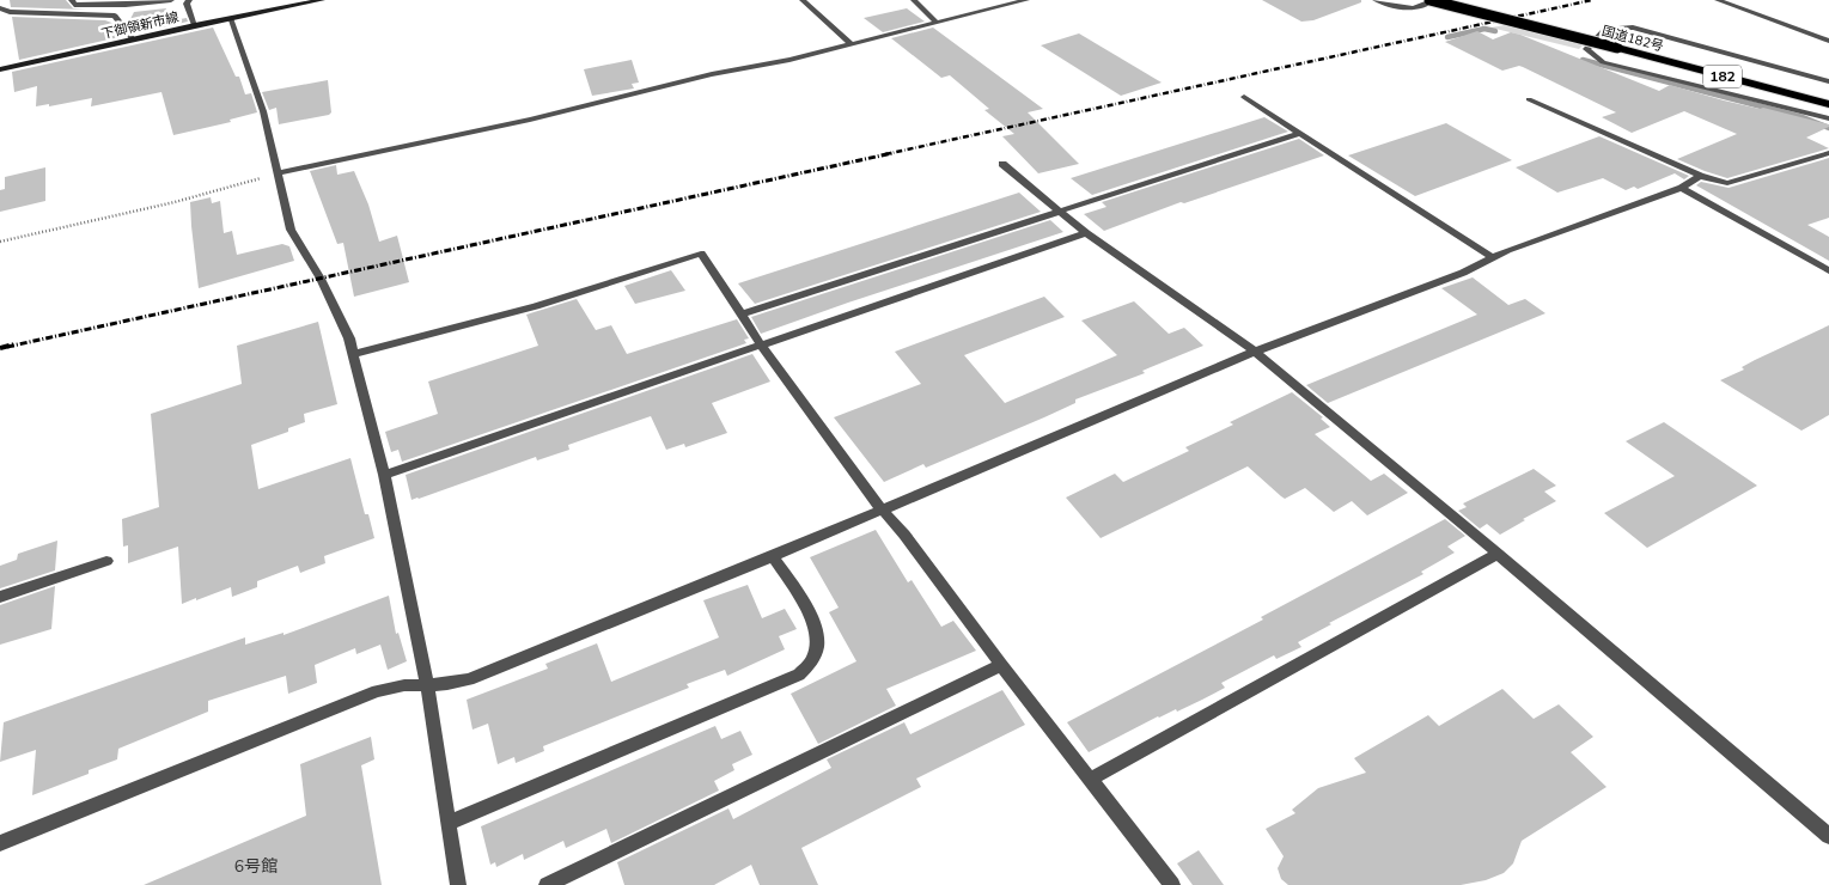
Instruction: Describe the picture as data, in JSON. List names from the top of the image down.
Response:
{
  "streets": {
    "highway": ["国道182号", "182"],
    "main road": ["下御領新市線"]
  },
  "house_numbers": ["6号館"]
}
